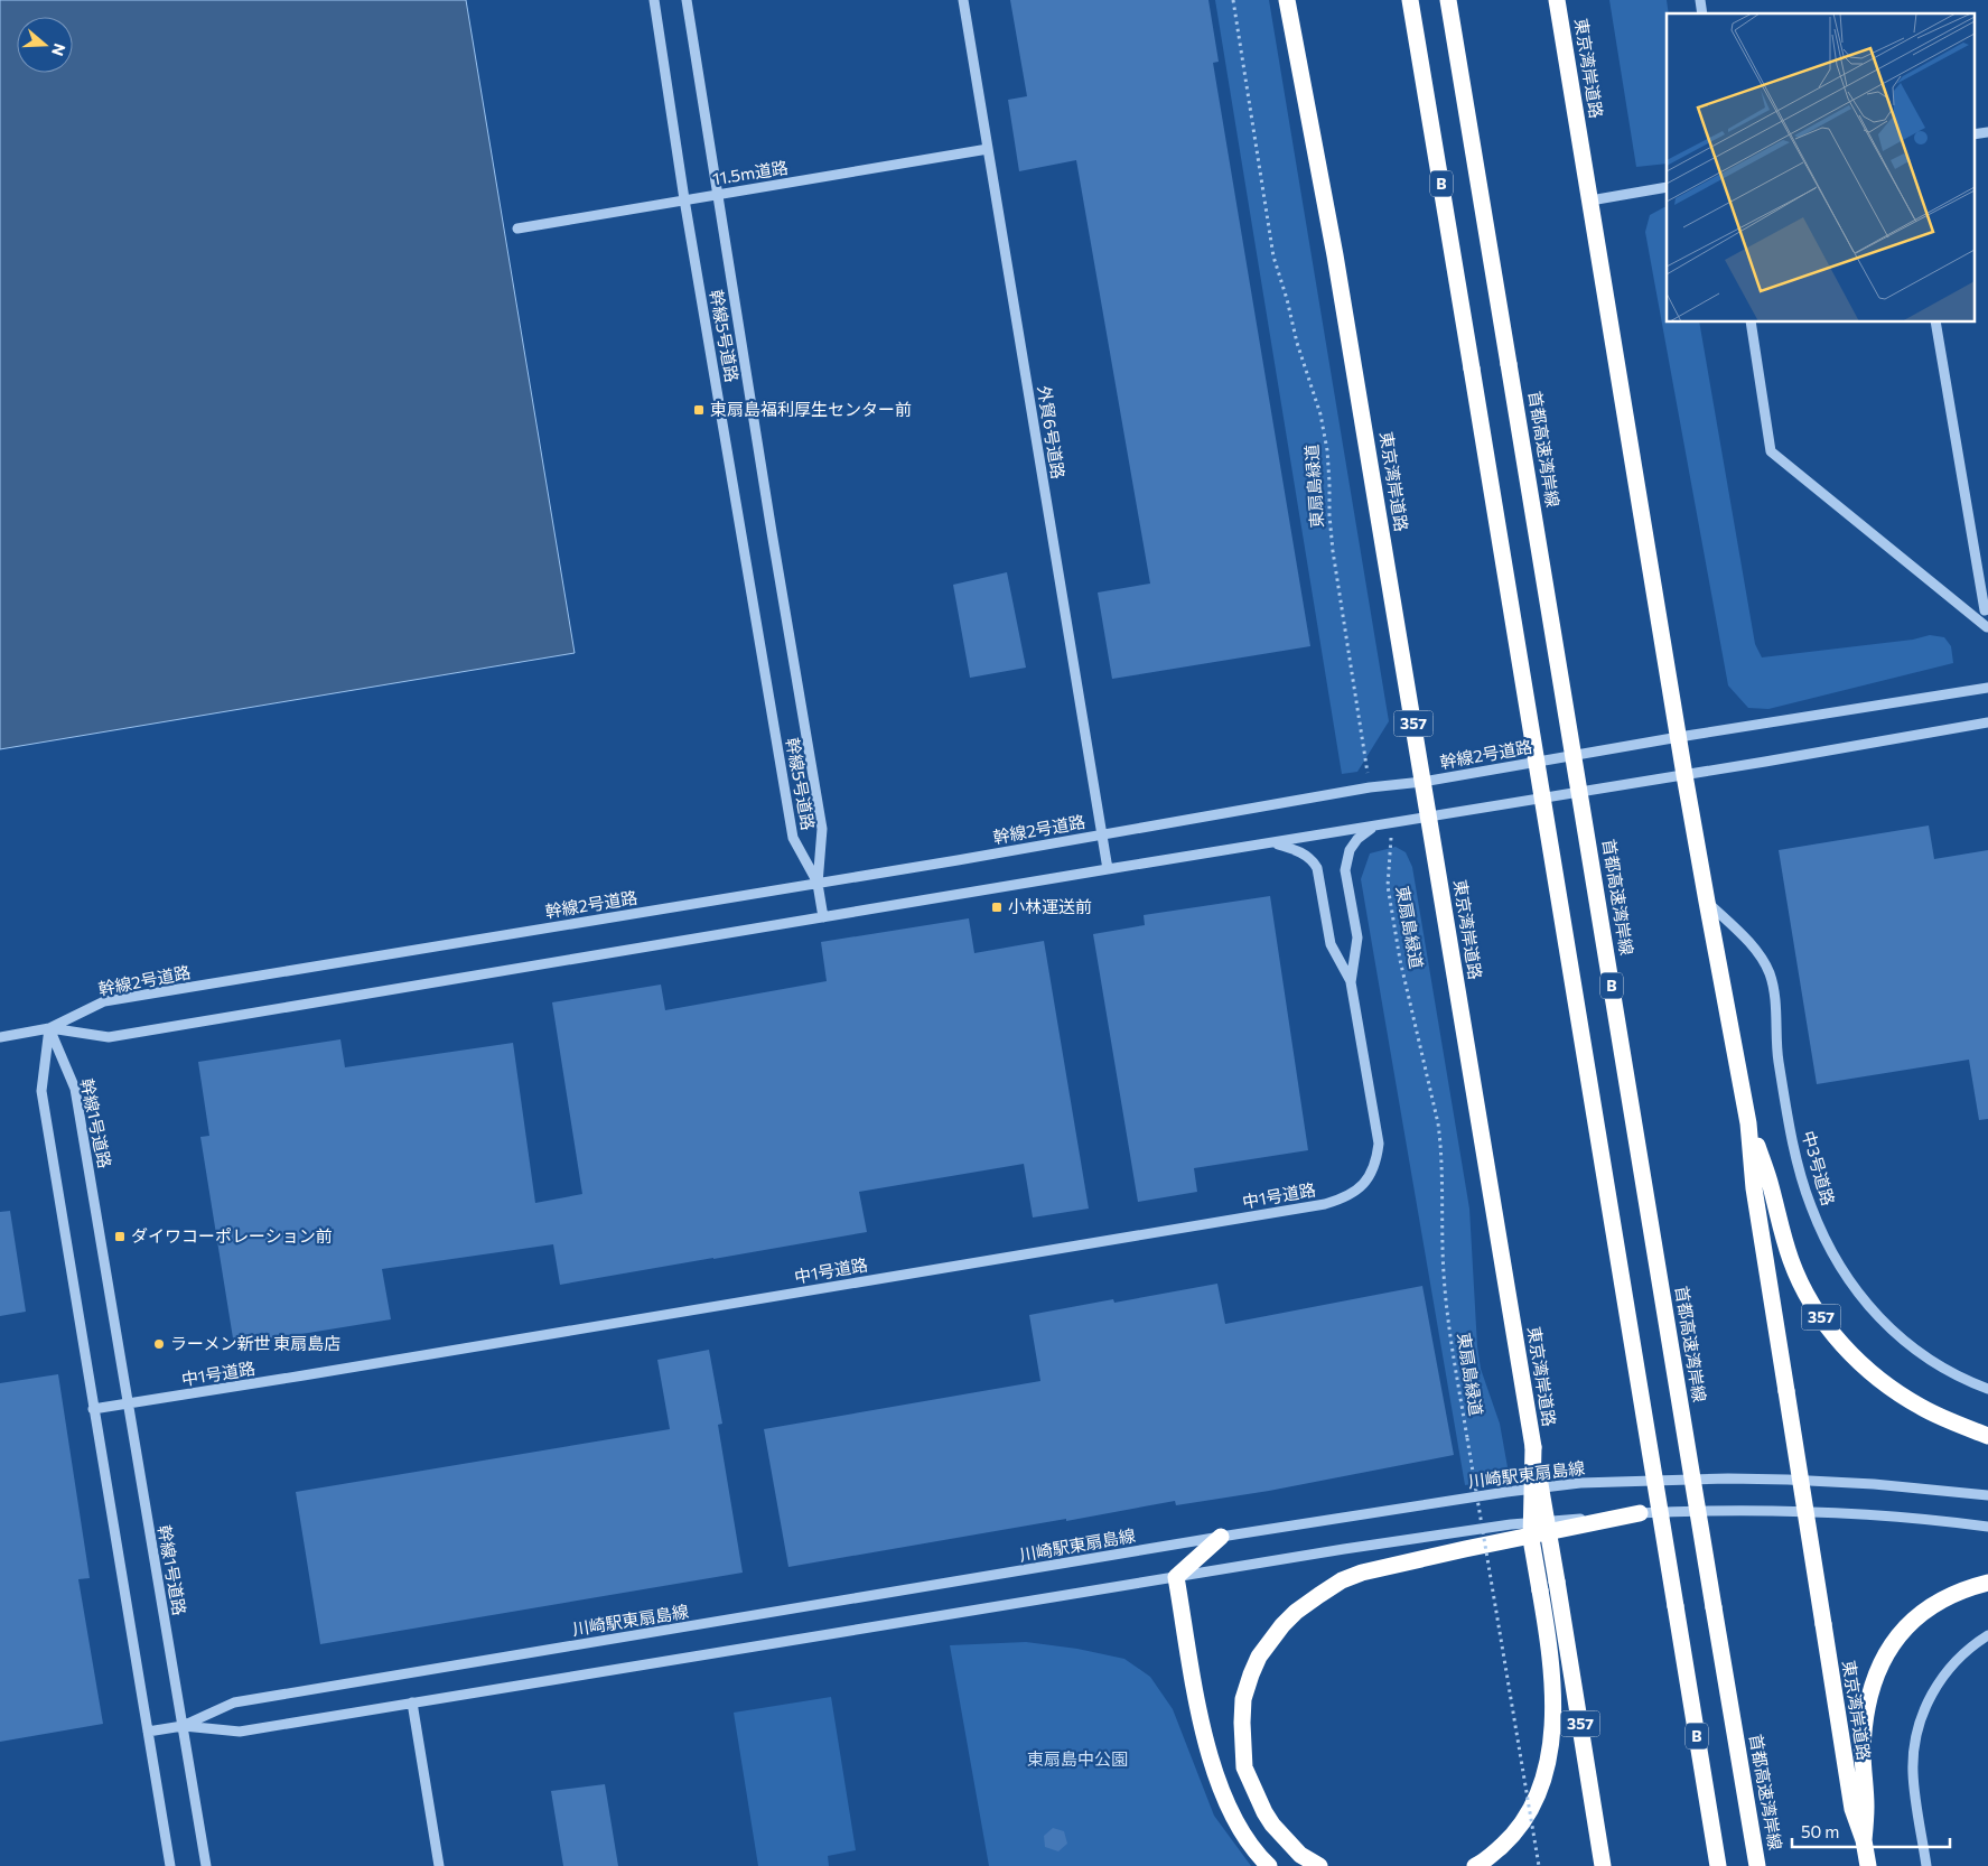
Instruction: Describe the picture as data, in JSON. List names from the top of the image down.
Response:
{
  "streets": {
    "highway": [
      "東京湾岸道路",
      "B",
      "首都高速湾岸線",
      "357"
    ],
    "street": [
      "11.5m道路",
      "幹線5号道路",
      "外貿6号道路",
      "幹線2号道路",
      "幹線1号道路",
      "中3号道路",
      "中1号道路",
      "川崎駅東扇島線"
    ],
    "path": ["東扇島緑道"]
  },
  "crossings": [
    ["東京湾岸道路", "357"],
    ["東京湾岸道路", "幹線2号道路"],
    ["東京湾岸道路", "中3号道路"],
    ["11.5m道路", "幹線5号道路"],
    ["11.5m道路", "外貿6号道路"],
    ["幹線5号道路", "幹線2号道路"],
    ["外貿6号道路", "幹線2号道路"],
    ["東扇島緑道", "幹線2号道路"],
    ["幹線2号道路", "幹線1号道路"],
    ["幹線1号道路", "中1号道路"],
    ["幹線1号道路", "川崎駅東扇島線"]
  ],
  "parks": ["東扇島中公園"],
  "places": {
    "transit": ["東扇島福利厚生センター前", "小林運送前", "ダイワコーポレーション前"],
    "other": ["ラーメン新世 東扇島店"]
  },
  "scale_bar": "50 m",
  "north": "right"
}
